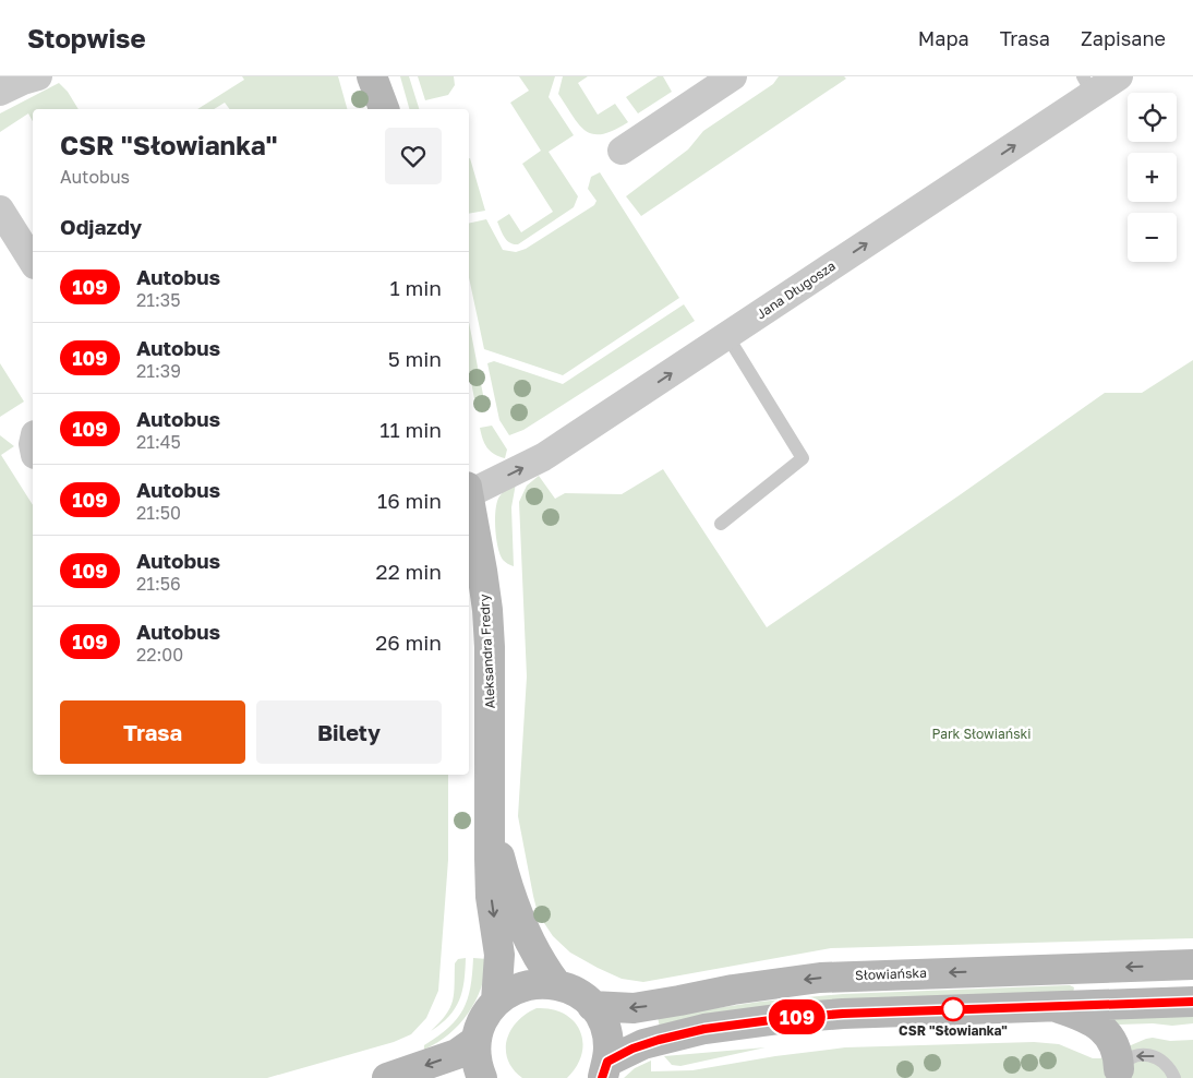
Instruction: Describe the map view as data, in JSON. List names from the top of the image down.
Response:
{
  "streets": {
    "main road": ["Aleksandra Fredry", "Słowiańska"],
    "street": ["Jana Długosza"]
  },
  "one_way": ["Jana Długosza"],
  "parks": ["Park Słowiański"],
  "places": ["CSR \"Słowianka\""],
  "lines": ["bus line 109"],
  "page": {
    "header": "Stopwise",
    "nav": ["Mapa", "Trasa", "Zapisane"],
    "on_map": "109",
    "map_buttons": ["+", "−"],
    "heading": [
      ["CSR \"Słowianka\"", "Autobus"],
      "Odjazdy"
    ],
    "list": [
      {
        "mark": "109",
        "name": "Autobus",
        "note": "21:35",
        "value": "1 min"
      },
      {
        "mark": "109",
        "name": "Autobus",
        "note": "21:39",
        "value": "5 min"
      },
      {
        "mark": "109",
        "name": "Autobus",
        "note": "21:45",
        "value": "11 min"
      },
      {
        "mark": "109",
        "name": "Autobus",
        "note": "21:50",
        "value": "16 min"
      },
      {
        "mark": "109",
        "name": "Autobus",
        "note": "21:56",
        "value": "22 min"
      },
      {
        "mark": "109",
        "name": "Autobus",
        "note": "22:00",
        "value": "26 min"
      }
    ],
    "buttons": ["Trasa", "Bilety"]
  }
}
